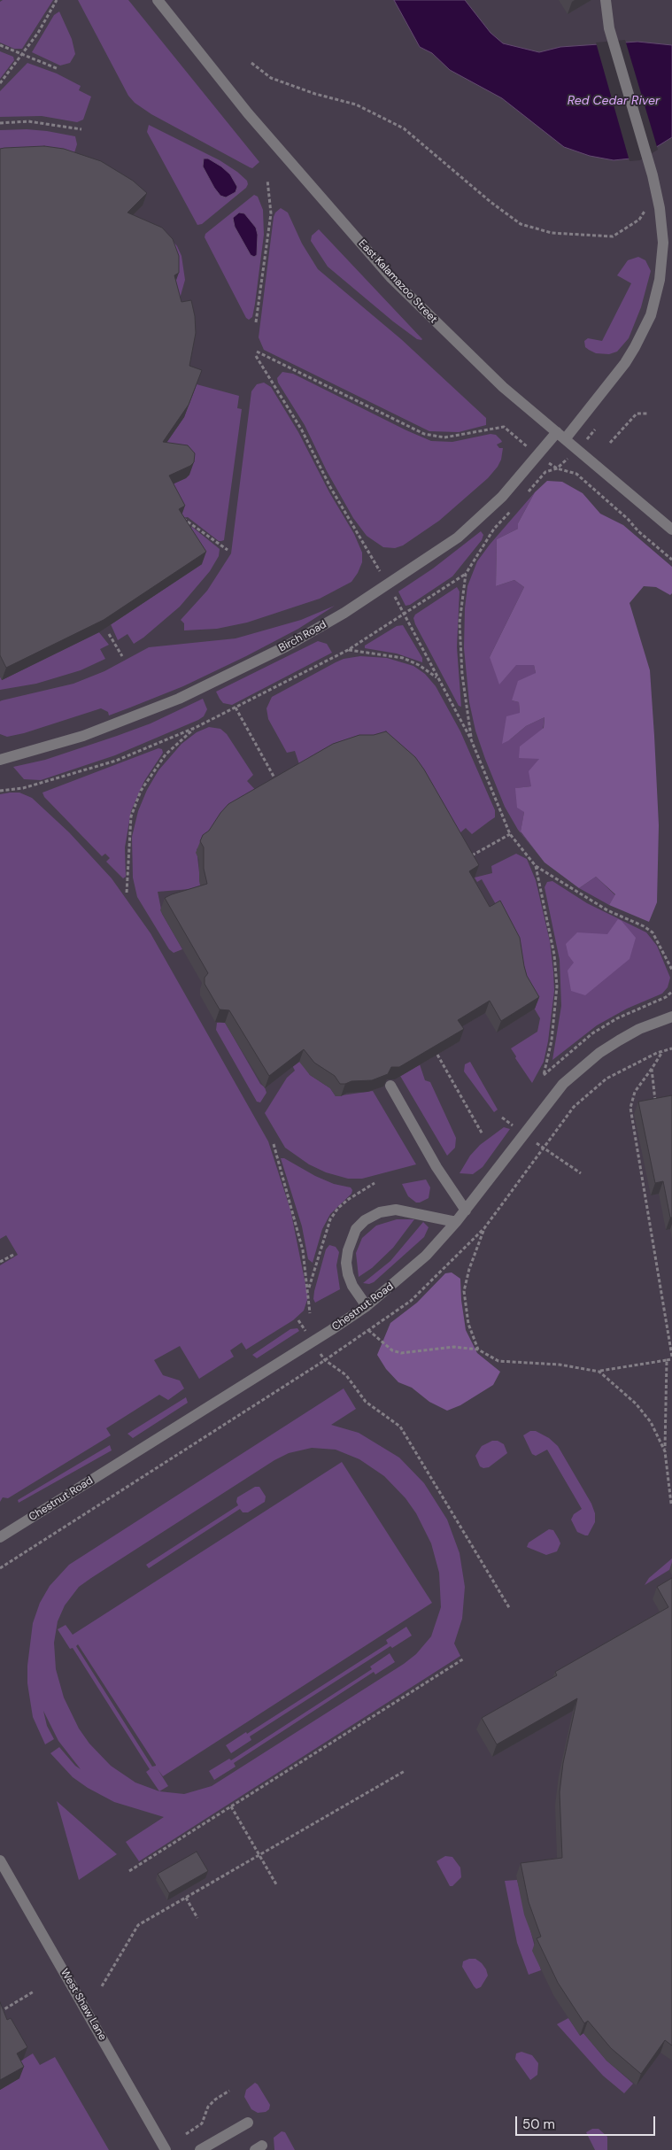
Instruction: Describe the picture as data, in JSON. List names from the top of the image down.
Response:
{
  "streets": {
    "street": [
      "East Kalamazoo Street",
      "Birch Road",
      "Chestnut Road",
      "West Shaw Lane"
    ]
  },
  "crossings": [
    ["East Kalamazoo Street", "Birch Road"]
  ],
  "water": ["Red Cedar River"],
  "scale_bar": "50 m"
}
